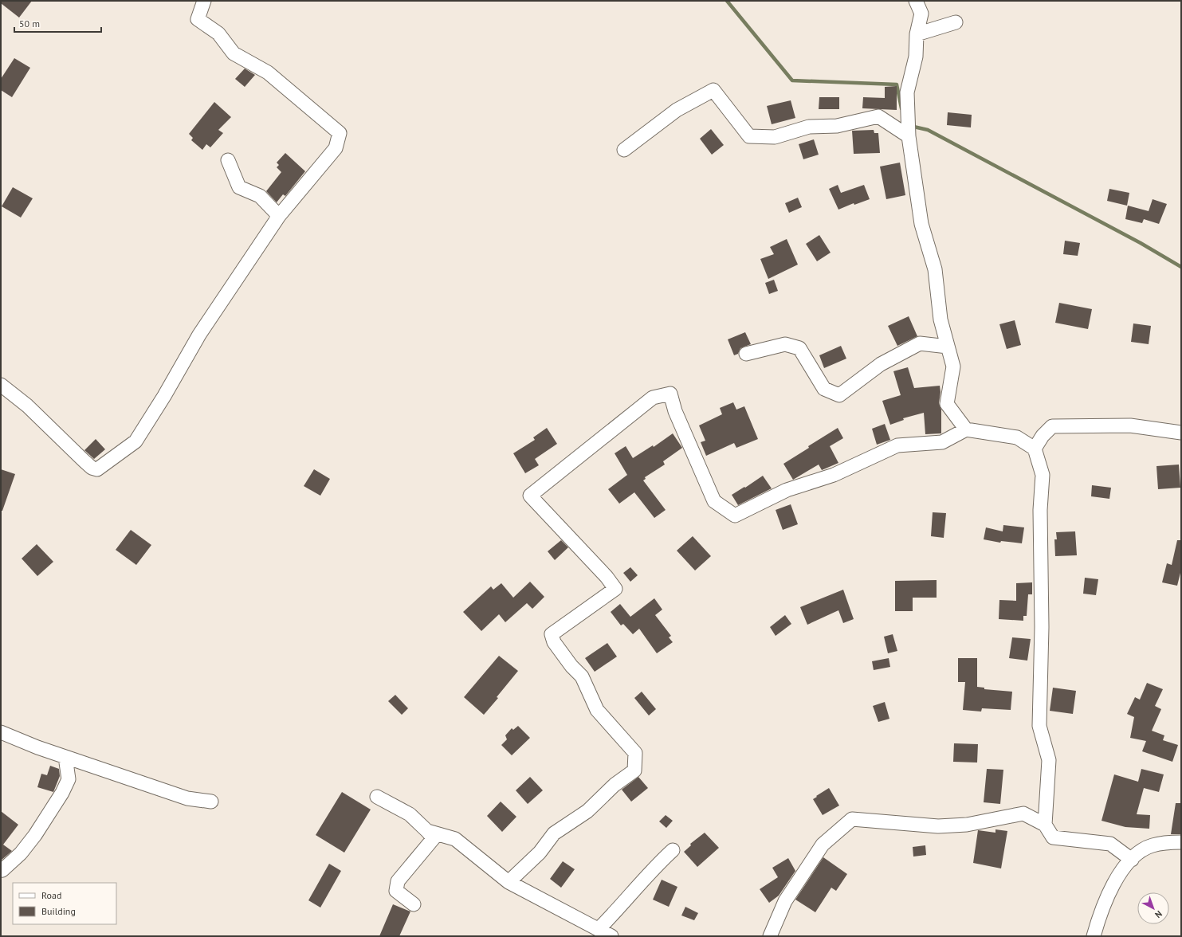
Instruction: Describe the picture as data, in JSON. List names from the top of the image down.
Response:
{
  "legend": ["Road", "Building"],
  "scale_bar": "50 m",
  "north": "bottom right"
}
